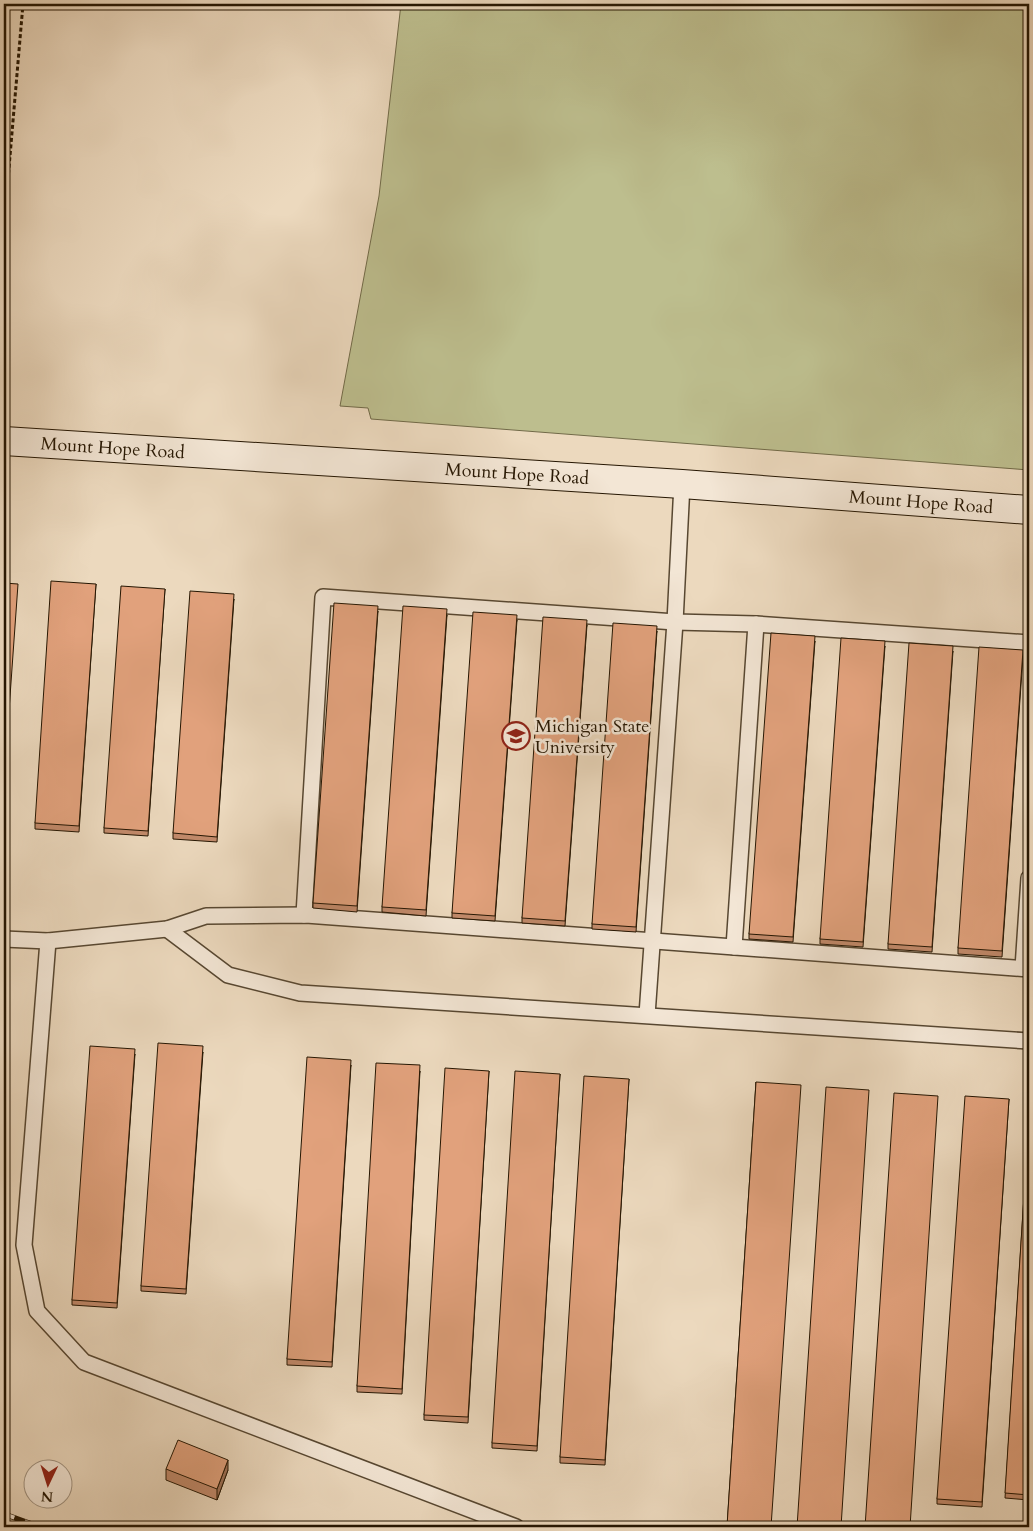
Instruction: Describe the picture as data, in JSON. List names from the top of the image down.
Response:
{
  "streets": {
    "street": ["Mount Hope Road"]
  },
  "places": {
    "school or university": ["Michigan State University"]
  },
  "north": "bottom"
}
